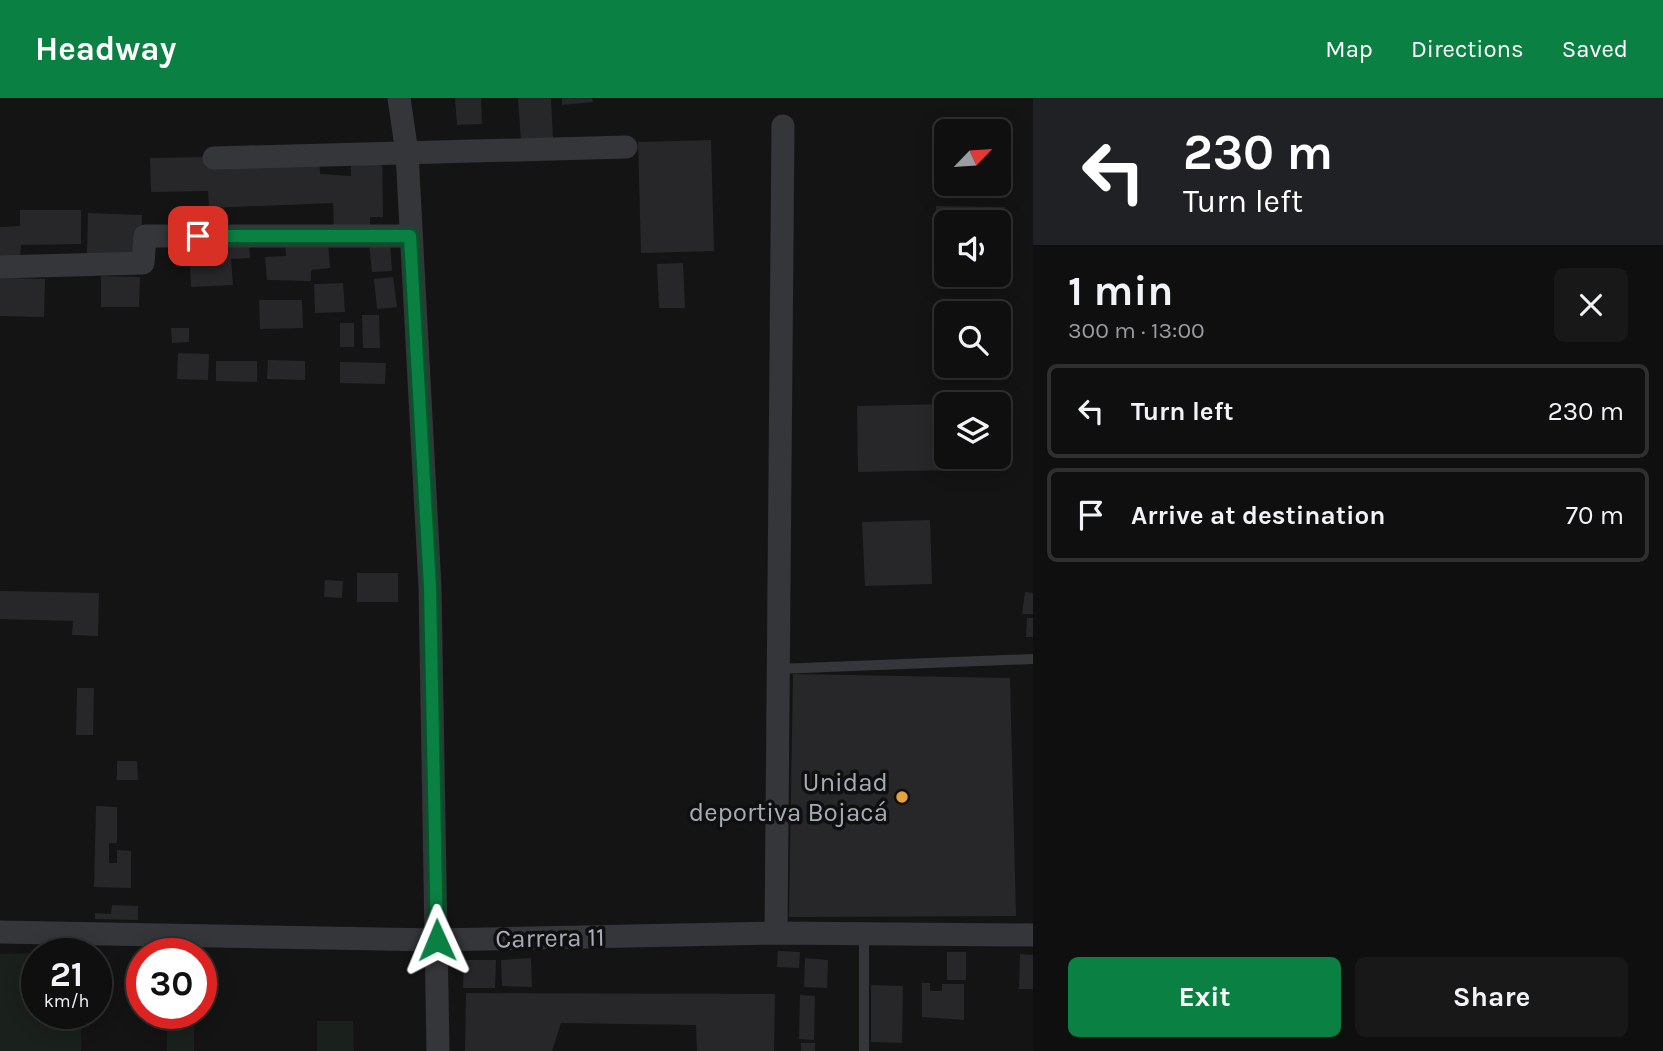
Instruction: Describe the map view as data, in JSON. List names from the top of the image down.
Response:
{
  "streets": {
    "street": ["Carrera 11"]
  },
  "places": ["Unidad deportiva Bojacá"],
  "north": "top right",
  "page": {
    "header": "Headway",
    "nav": ["Map", "Directions", "Saved"],
    "turn": ["230 m", "Turn left"],
    "heading": ["1 min", "300 m · 13:00"],
    "list": [
      {
        "name": "Turn left",
        "value": "230 m"
      },
      {
        "name": "Arrive at destination",
        "value": "70 m"
      }
    ],
    "speed": "21 km/h",
    "limit": "30",
    "buttons": ["Exit", "Share"]
  }
}
